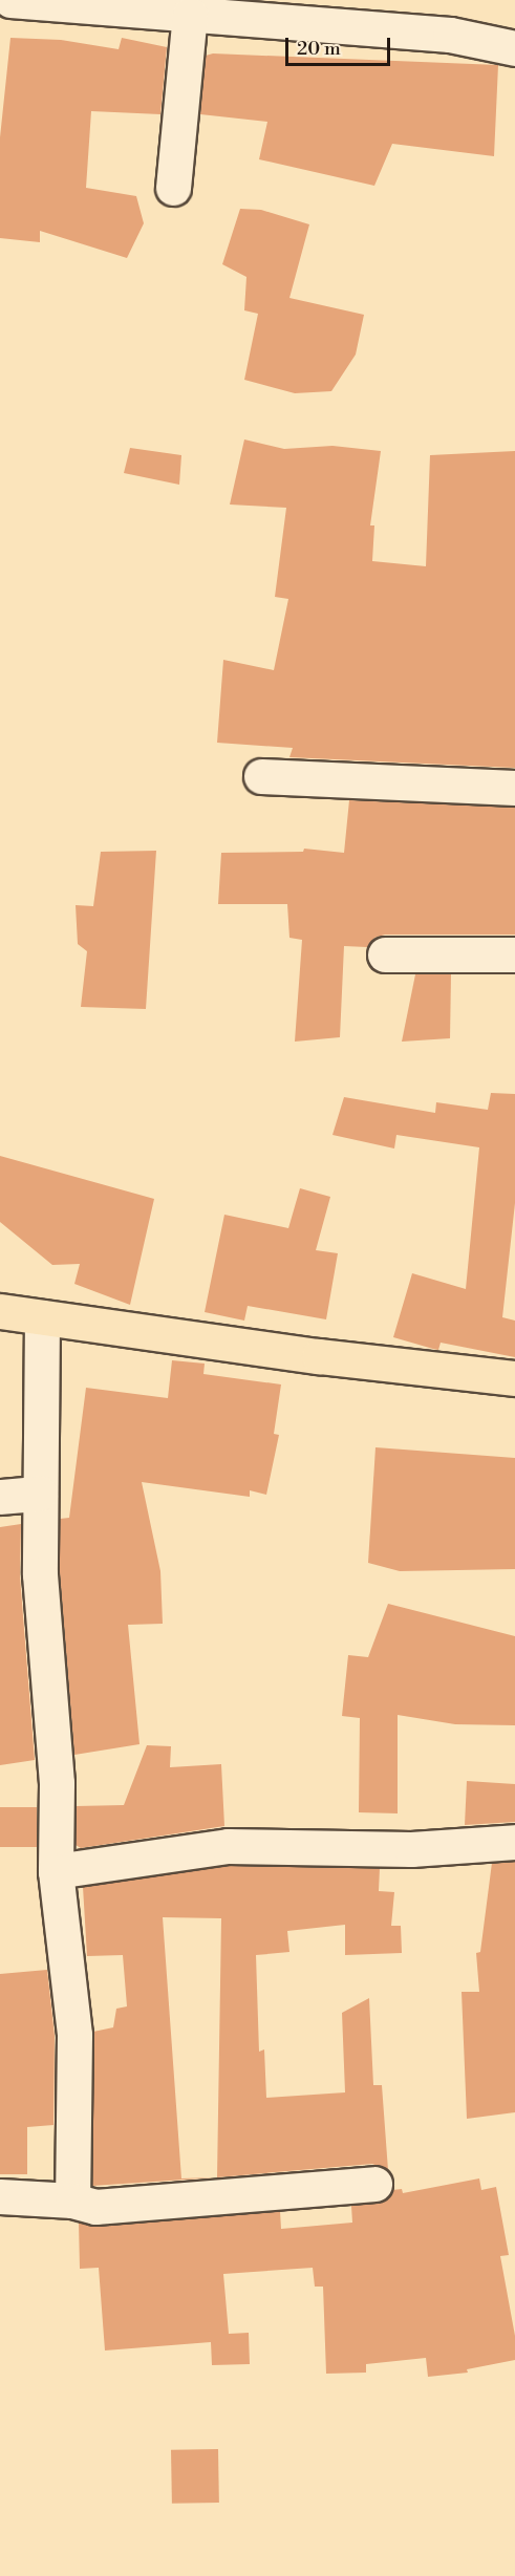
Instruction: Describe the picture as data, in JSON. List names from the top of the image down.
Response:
{
  "scale_bar": "20 m"
}
